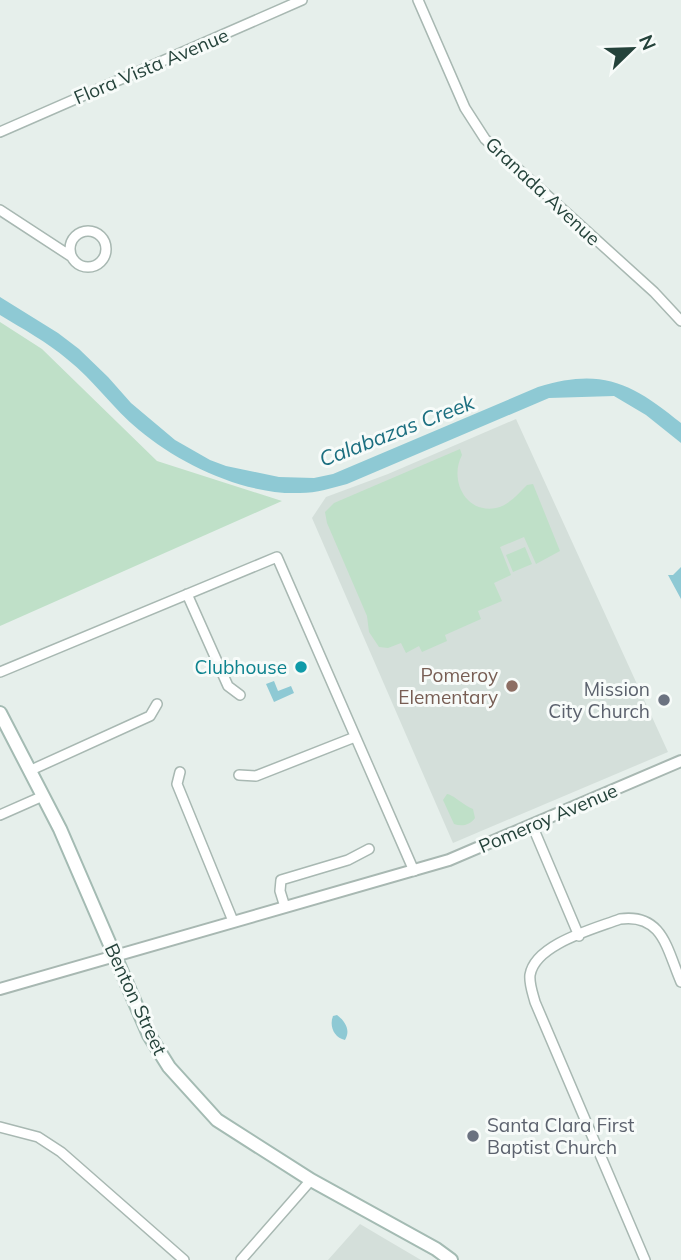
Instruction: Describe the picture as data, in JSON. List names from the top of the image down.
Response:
{
  "streets": {
    "main road": ["Benton Street"],
    "street": ["Flora Vista Avenue", "Granada Avenue", "Pomeroy Avenue"]
  },
  "crossings": [
    ["Pomeroy Avenue", "Benton Street"]
  ],
  "water": ["Calabazas Creek"],
  "places": [
    "Clubhouse",
    "Pomeroy Elementary",
    "Mission City Church",
    "Santa Clara First Baptist Church"
  ],
  "north": "top right"
}
